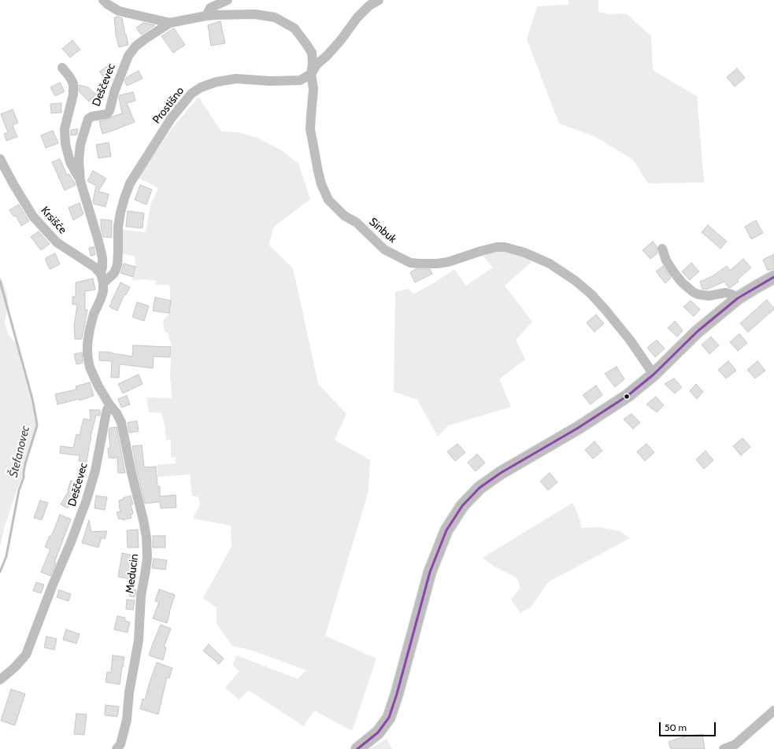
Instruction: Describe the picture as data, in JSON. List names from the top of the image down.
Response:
{
  "streets": {
    "street": [
      "Deščevec",
      "Prostišno",
      "Krsišće",
      "Sinbuk",
      "Meducin"
    ]
  },
  "crossings": [
    ["Deščevec", "Krsišće"],
    ["Deščevec", "Sinbuk"],
    ["Deščevec", "Meducin"],
    ["Prostišno", "Sinbuk"]
  ],
  "water": ["Štefanovec"],
  "scale_bar": "50 m"
}
